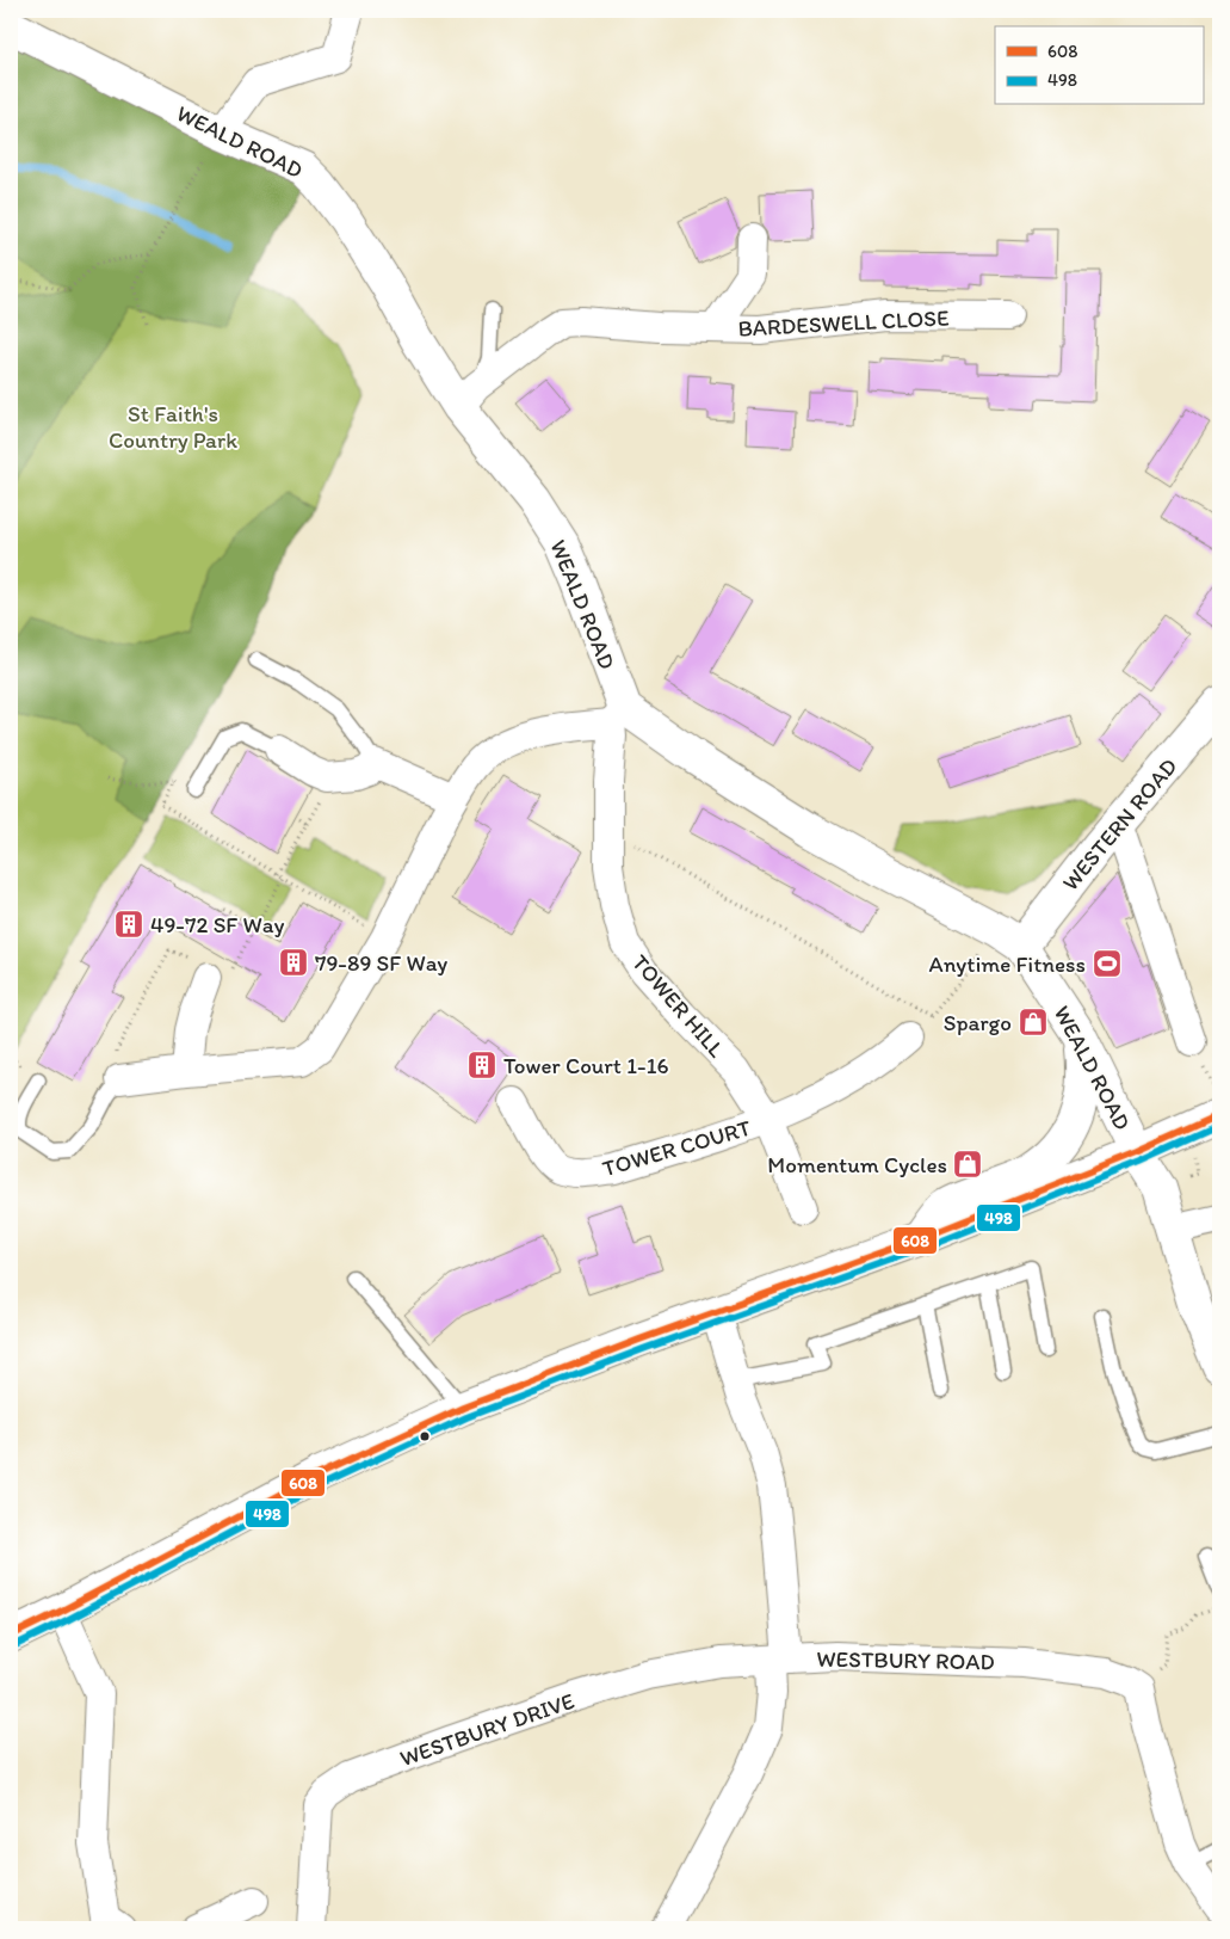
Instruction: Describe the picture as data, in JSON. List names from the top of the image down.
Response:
{
  "streets": {
    "street": [
      "WEALD ROAD",
      "BARDESWELL CLOSE",
      "WESTERN ROAD",
      "TOWER HILL",
      "TOWER COURT",
      "WESTBURY ROAD",
      "WESTBURY DRIVE"
    ]
  },
  "crossings": [
    ["WEALD ROAD", "BARDESWELL CLOSE"],
    ["WEALD ROAD", "WESTERN ROAD"],
    ["WEALD ROAD", "TOWER HILL"],
    ["TOWER HILL", "TOWER COURT"],
    ["WESTBURY ROAD", "WESTBURY DRIVE"]
  ],
  "parks": ["St Faith's Country Park"],
  "places": {
    "building": ["49-72 SF Way", "79-89 SF Way", "Tower Court 1-16"],
    "sports": ["Anytime Fitness"],
    "shop": ["Spargo", "Momentum Cycles"]
  },
  "lines": ["transit line 608", "transit line 498"],
  "legend": ["608", "498"]
}
